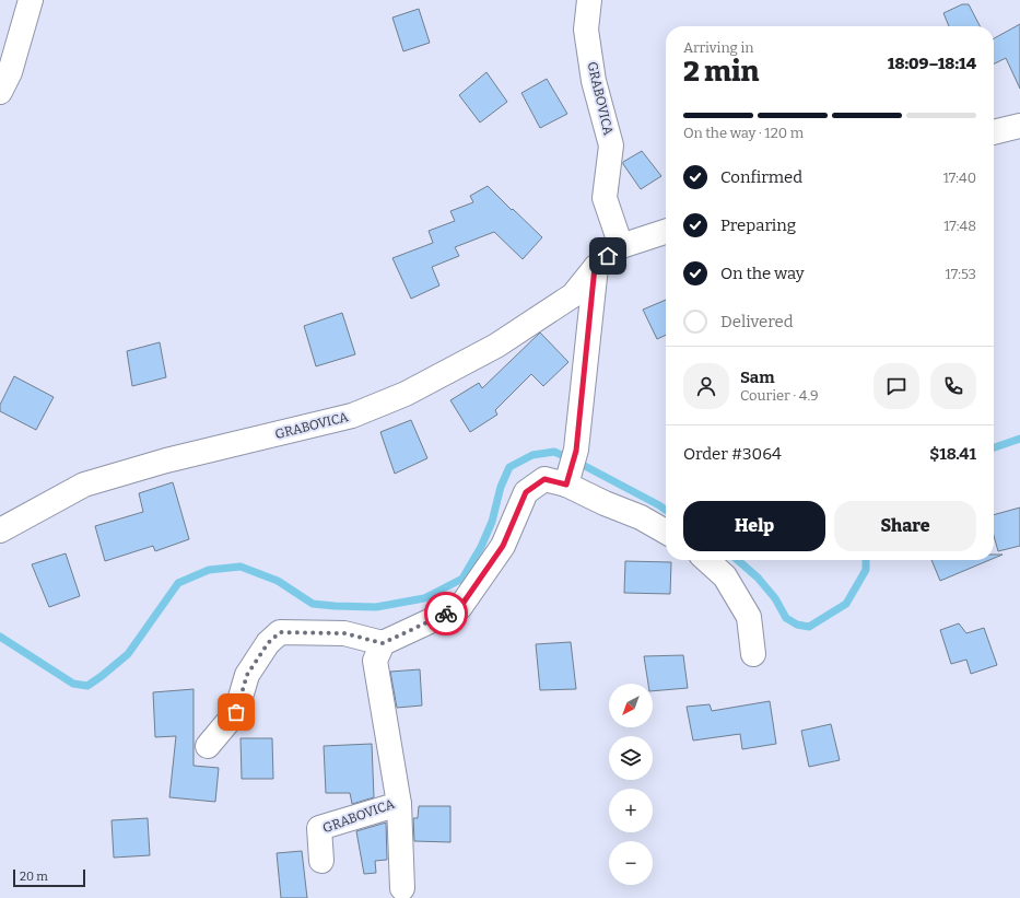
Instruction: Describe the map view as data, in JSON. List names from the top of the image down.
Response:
{
  "streets": {
    "street": ["GRABOVICA"]
  },
  "scale_bar": "20 m",
  "north": "bottom left",
  "page": {
    "heading": ["2 min", "Arriving in", "18:09–18:14"],
    "panel": [
      "Sam",
      "Courier · 4.9",
      "Order #3064",
      "$18.41"
    ],
    "bar": "On the way · 120 m",
    "list": [
      ["Confirmed", "17:40"],
      ["Preparing", "17:48"],
      ["On the way", "17:53"],
      "Delivered"
    ],
    "buttons": ["Help", "Share"],
    "map_buttons": ["+", "−"],
    "scale": "20 m"
  }
}
